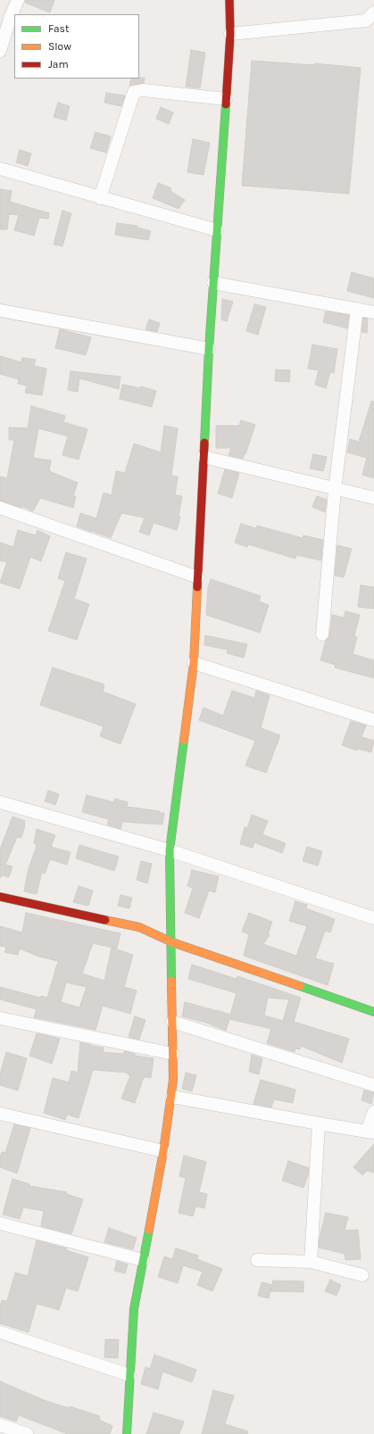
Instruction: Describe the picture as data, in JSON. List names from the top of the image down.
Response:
{
  "legend": ["Fast", "Slow", "Jam"]
}
